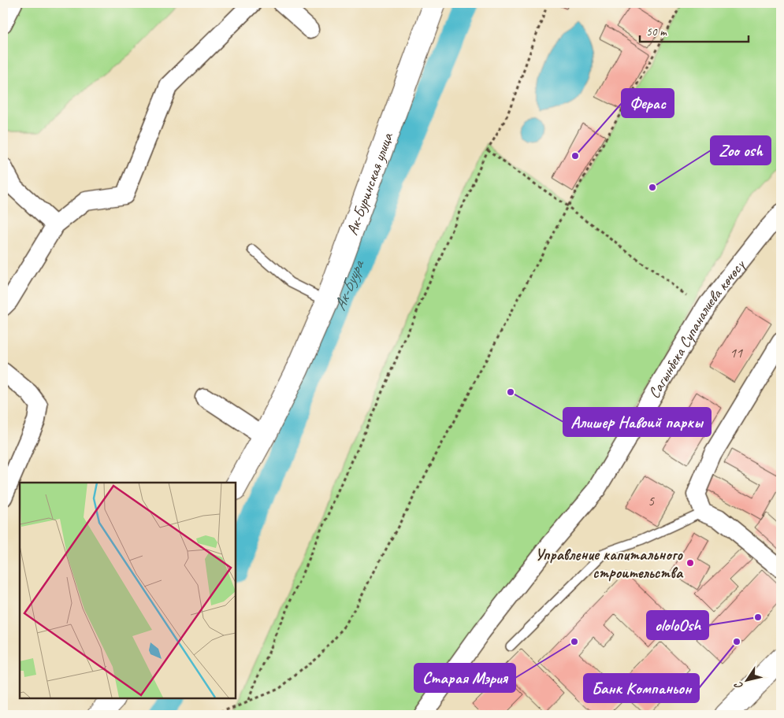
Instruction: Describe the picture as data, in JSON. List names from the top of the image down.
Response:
{
  "streets": {
    "street": ["Ак-Буринская улица", "Сагынбека Супаналиева көчөсү"]
  },
  "water": ["Ак-Буура"],
  "places": [
    "Ферас",
    "Zoo osh",
    "Алишер Навоий паркы",
    "Управление капитального строительства",
    "ololoOsh",
    "Старая Мэрия",
    "Банк Компаньон"
  ],
  "house_numbers": ["11", "5"],
  "scale_bar": "50 m",
  "north": "bottom left"
}
